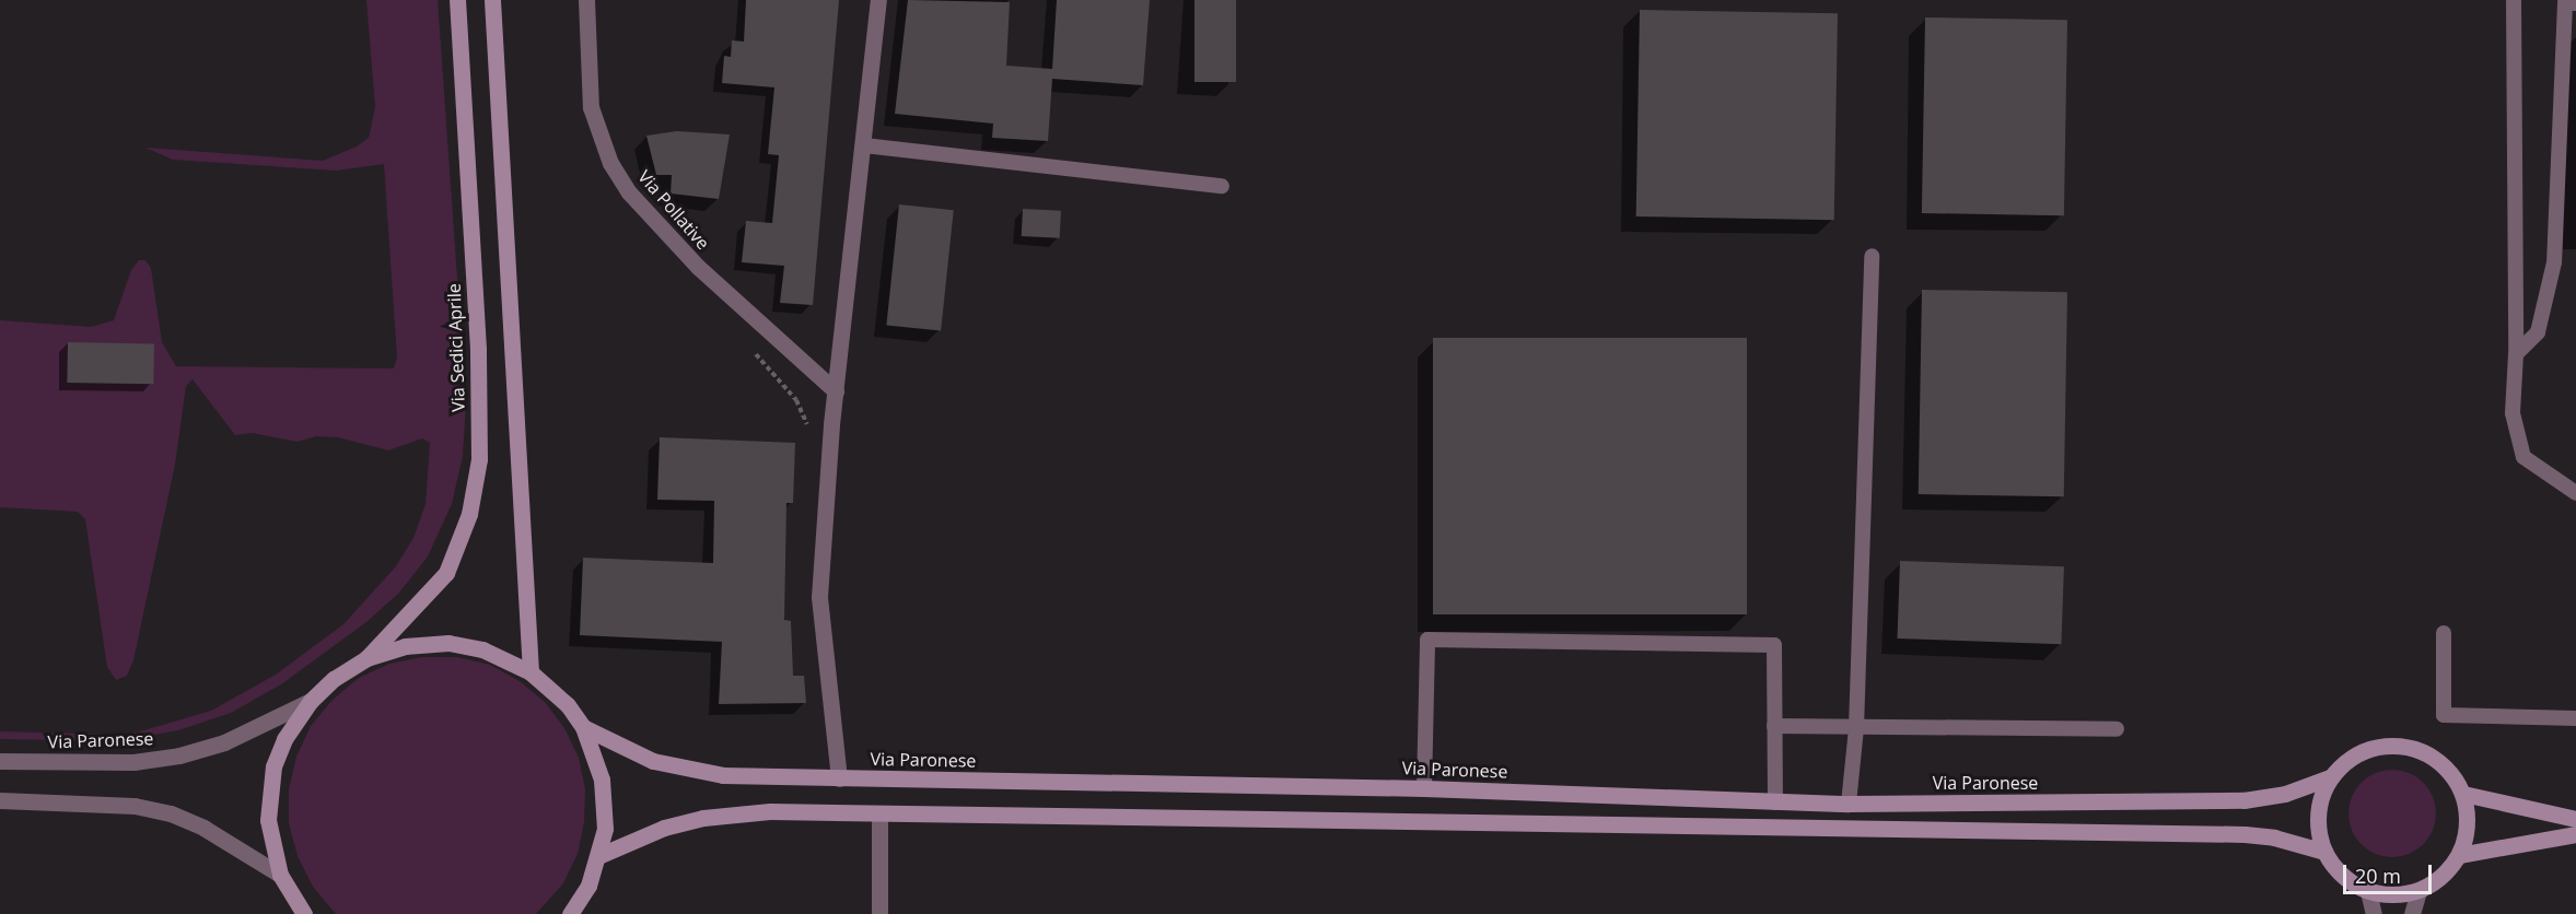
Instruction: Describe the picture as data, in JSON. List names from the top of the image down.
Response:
{
  "streets": {
    "main road": ["Via Sedici Aprile", "Via Paronese"],
    "street": ["Via Pollative"]
  },
  "crossings": [
    ["Via Sedici Aprile", "Via Paronese"]
  ],
  "scale_bar": "20 m"
}
